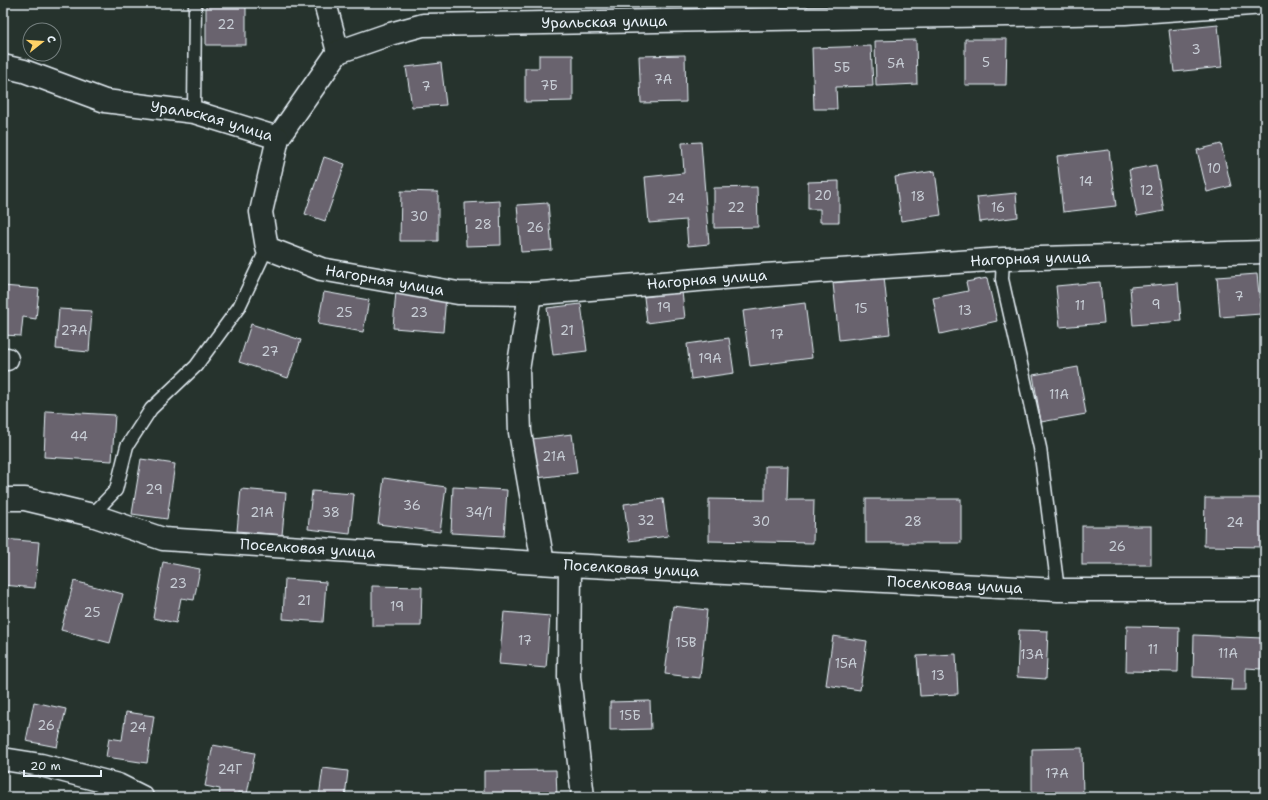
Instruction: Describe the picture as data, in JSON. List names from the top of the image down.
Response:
{
  "streets": {
    "street": ["Уральская улица", "Нагорная улица", "Поселковая улица"]
  },
  "house_numbers": [
    "22",
    "3",
    "5",
    "5А",
    "5Б",
    "7А",
    "7Б",
    "7",
    "10",
    "14",
    "12",
    "20",
    "18",
    "24",
    "22",
    "16",
    "30",
    "28",
    "26",
    "7",
    "9",
    "11",
    "19",
    "15",
    "13",
    "25",
    "23",
    "27А",
    "21",
    "17",
    "27",
    "19А",
    "11А",
    "44",
    "21А",
    "29",
    "36",
    "21А",
    "38",
    "34/1",
    "32",
    "30",
    "28",
    "24",
    "26",
    "23",
    "21",
    "19",
    "25",
    "17",
    "15В",
    "11",
    "11А",
    "13А",
    "15А",
    "13",
    "15Б",
    "26",
    "24",
    "24Г",
    "17А"
  ],
  "scale_bar": "20 m",
  "north": "right"
}
